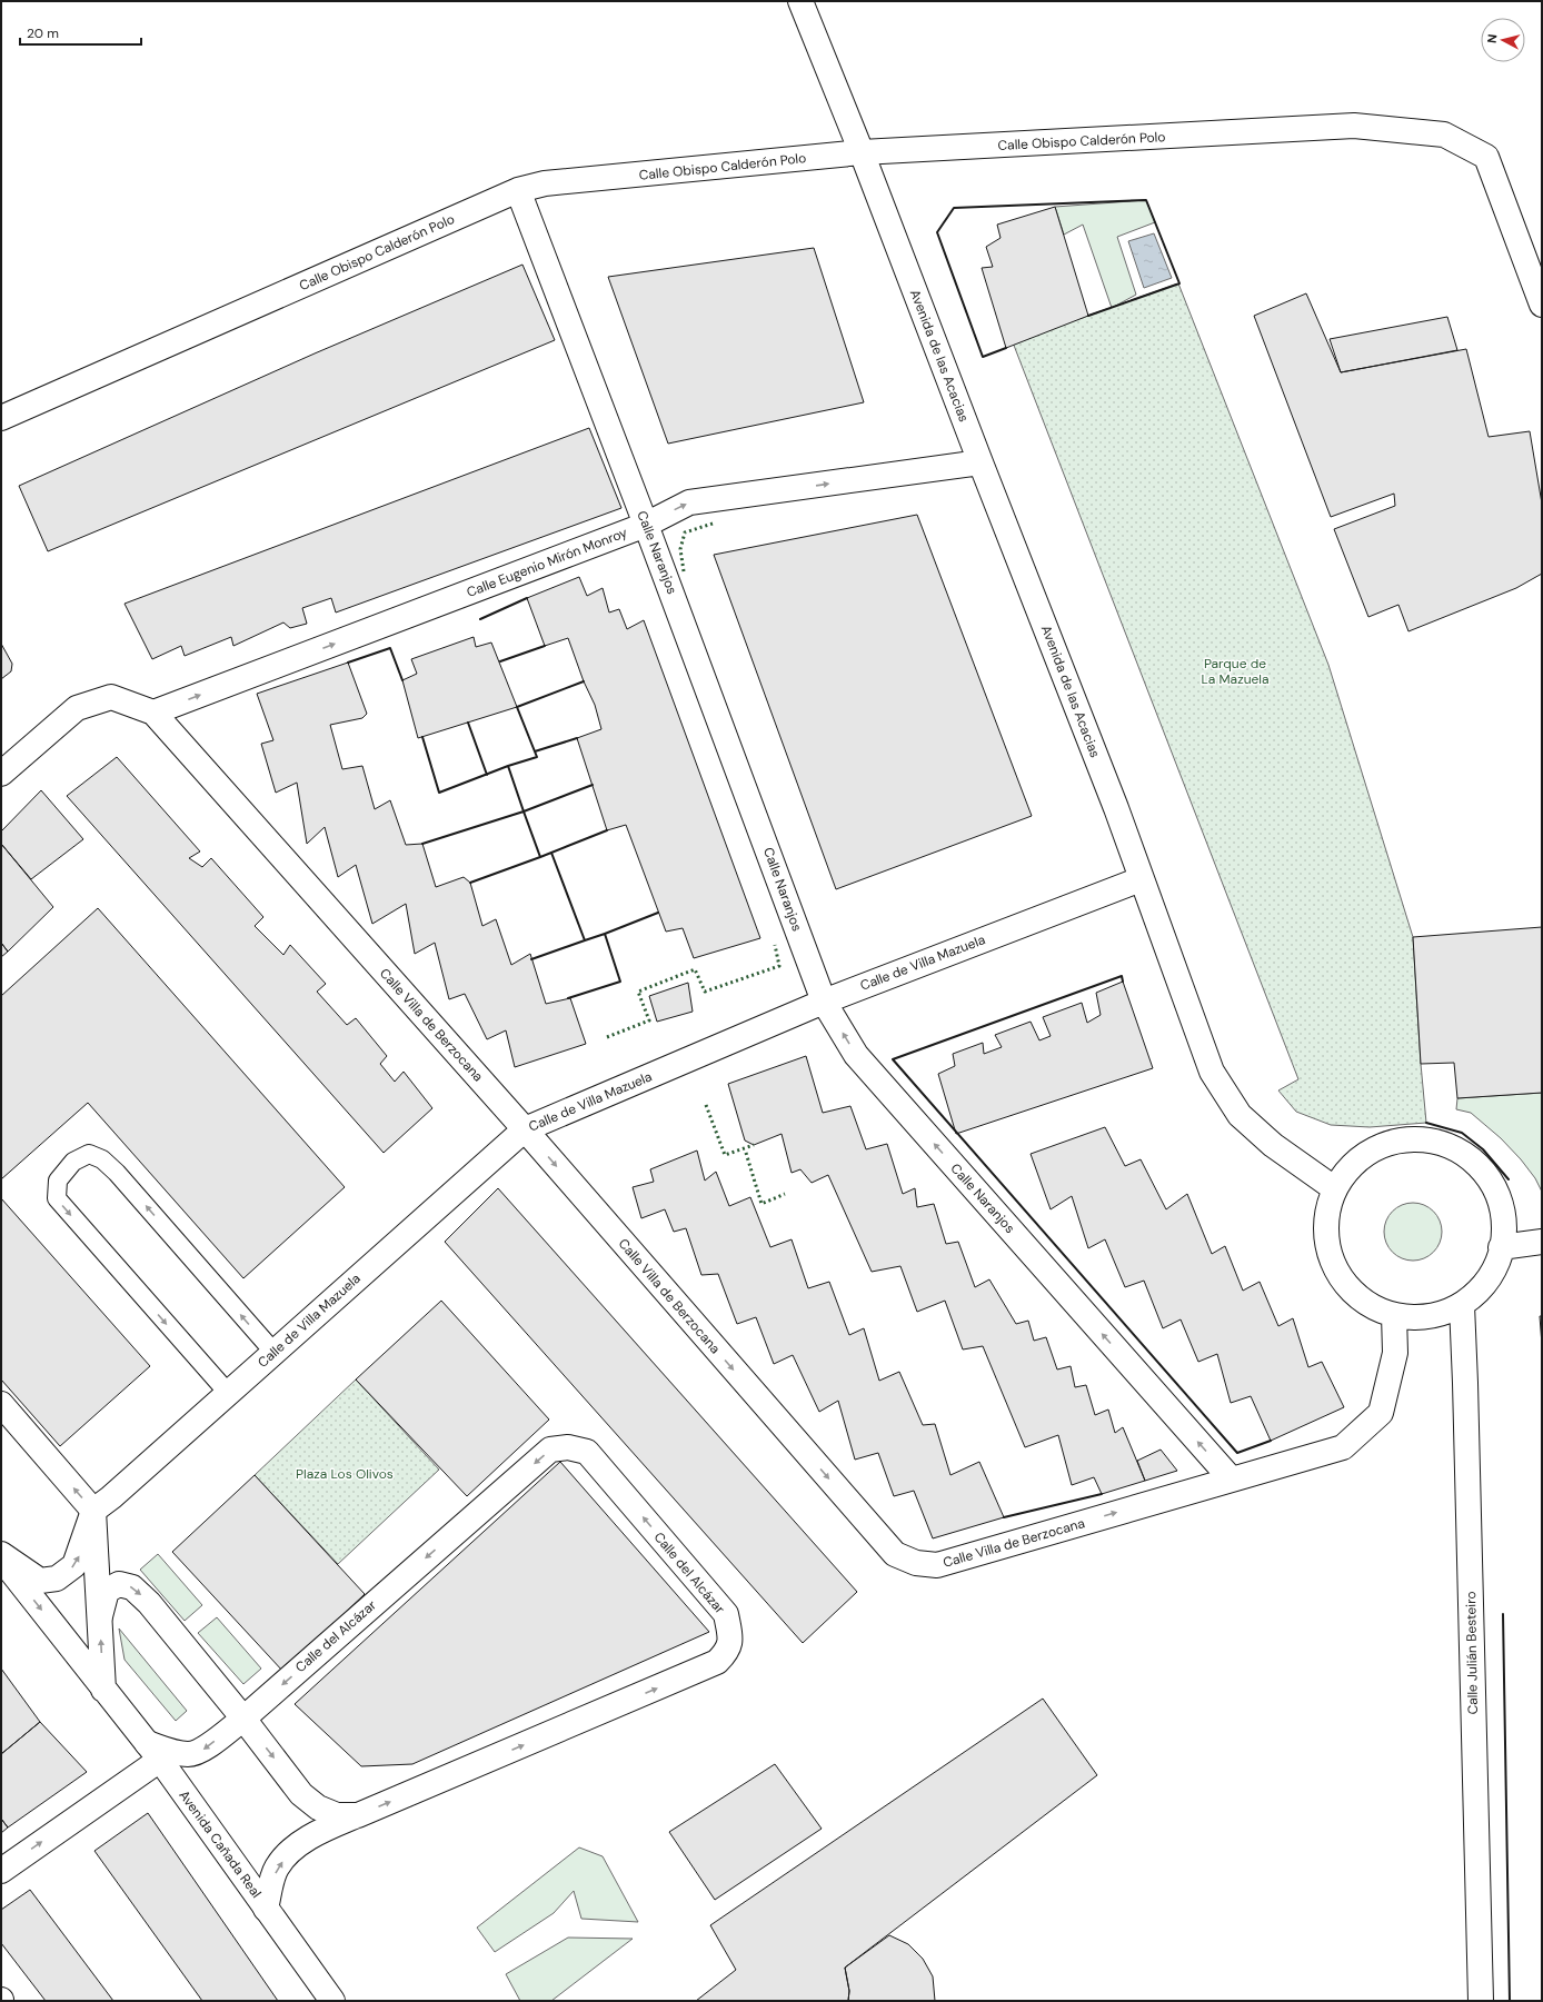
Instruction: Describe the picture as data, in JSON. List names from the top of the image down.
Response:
{
  "streets": {
    "street": [
      "Calle Obispo Calderón Polo",
      "Avenida de las Acacias",
      "Calle Naranjos",
      "Calle Eugenio Mirón Monroy",
      "Calle de Villa Mazuela",
      "Calle Villa de Berzocana",
      "Calle del Alcázar",
      "Calle Julián Besteiro",
      "Avenida Cañada Real"
    ]
  },
  "crossings": [
    ["Calle Obispo Calderón Polo", "Avenida de las Acacias"],
    ["Calle Obispo Calderón Polo", "Calle Naranjos"],
    ["Avenida de las Acacias", "Calle Eugenio Mirón Monroy"],
    ["Avenida de las Acacias", "Calle de Villa Mazuela"],
    ["Calle Naranjos", "Calle Eugenio Mirón Monroy"],
    ["Calle Naranjos", "Calle de Villa Mazuela"],
    ["Calle Naranjos", "Calle Villa de Berzocana"],
    ["Calle Eugenio Mirón Monroy", "Calle Villa de Berzocana"],
    ["Calle de Villa Mazuela", "Calle Villa de Berzocana"]
  ],
  "one_way": ["Calle Naranjos", "Calle Eugenio Mirón Monroy", "Calle Villa de Berzocana"],
  "parks": ["Parque de La Mazuela", "Plaza Los Olivos"],
  "scale_bar": "20 m",
  "north": "left"
}
